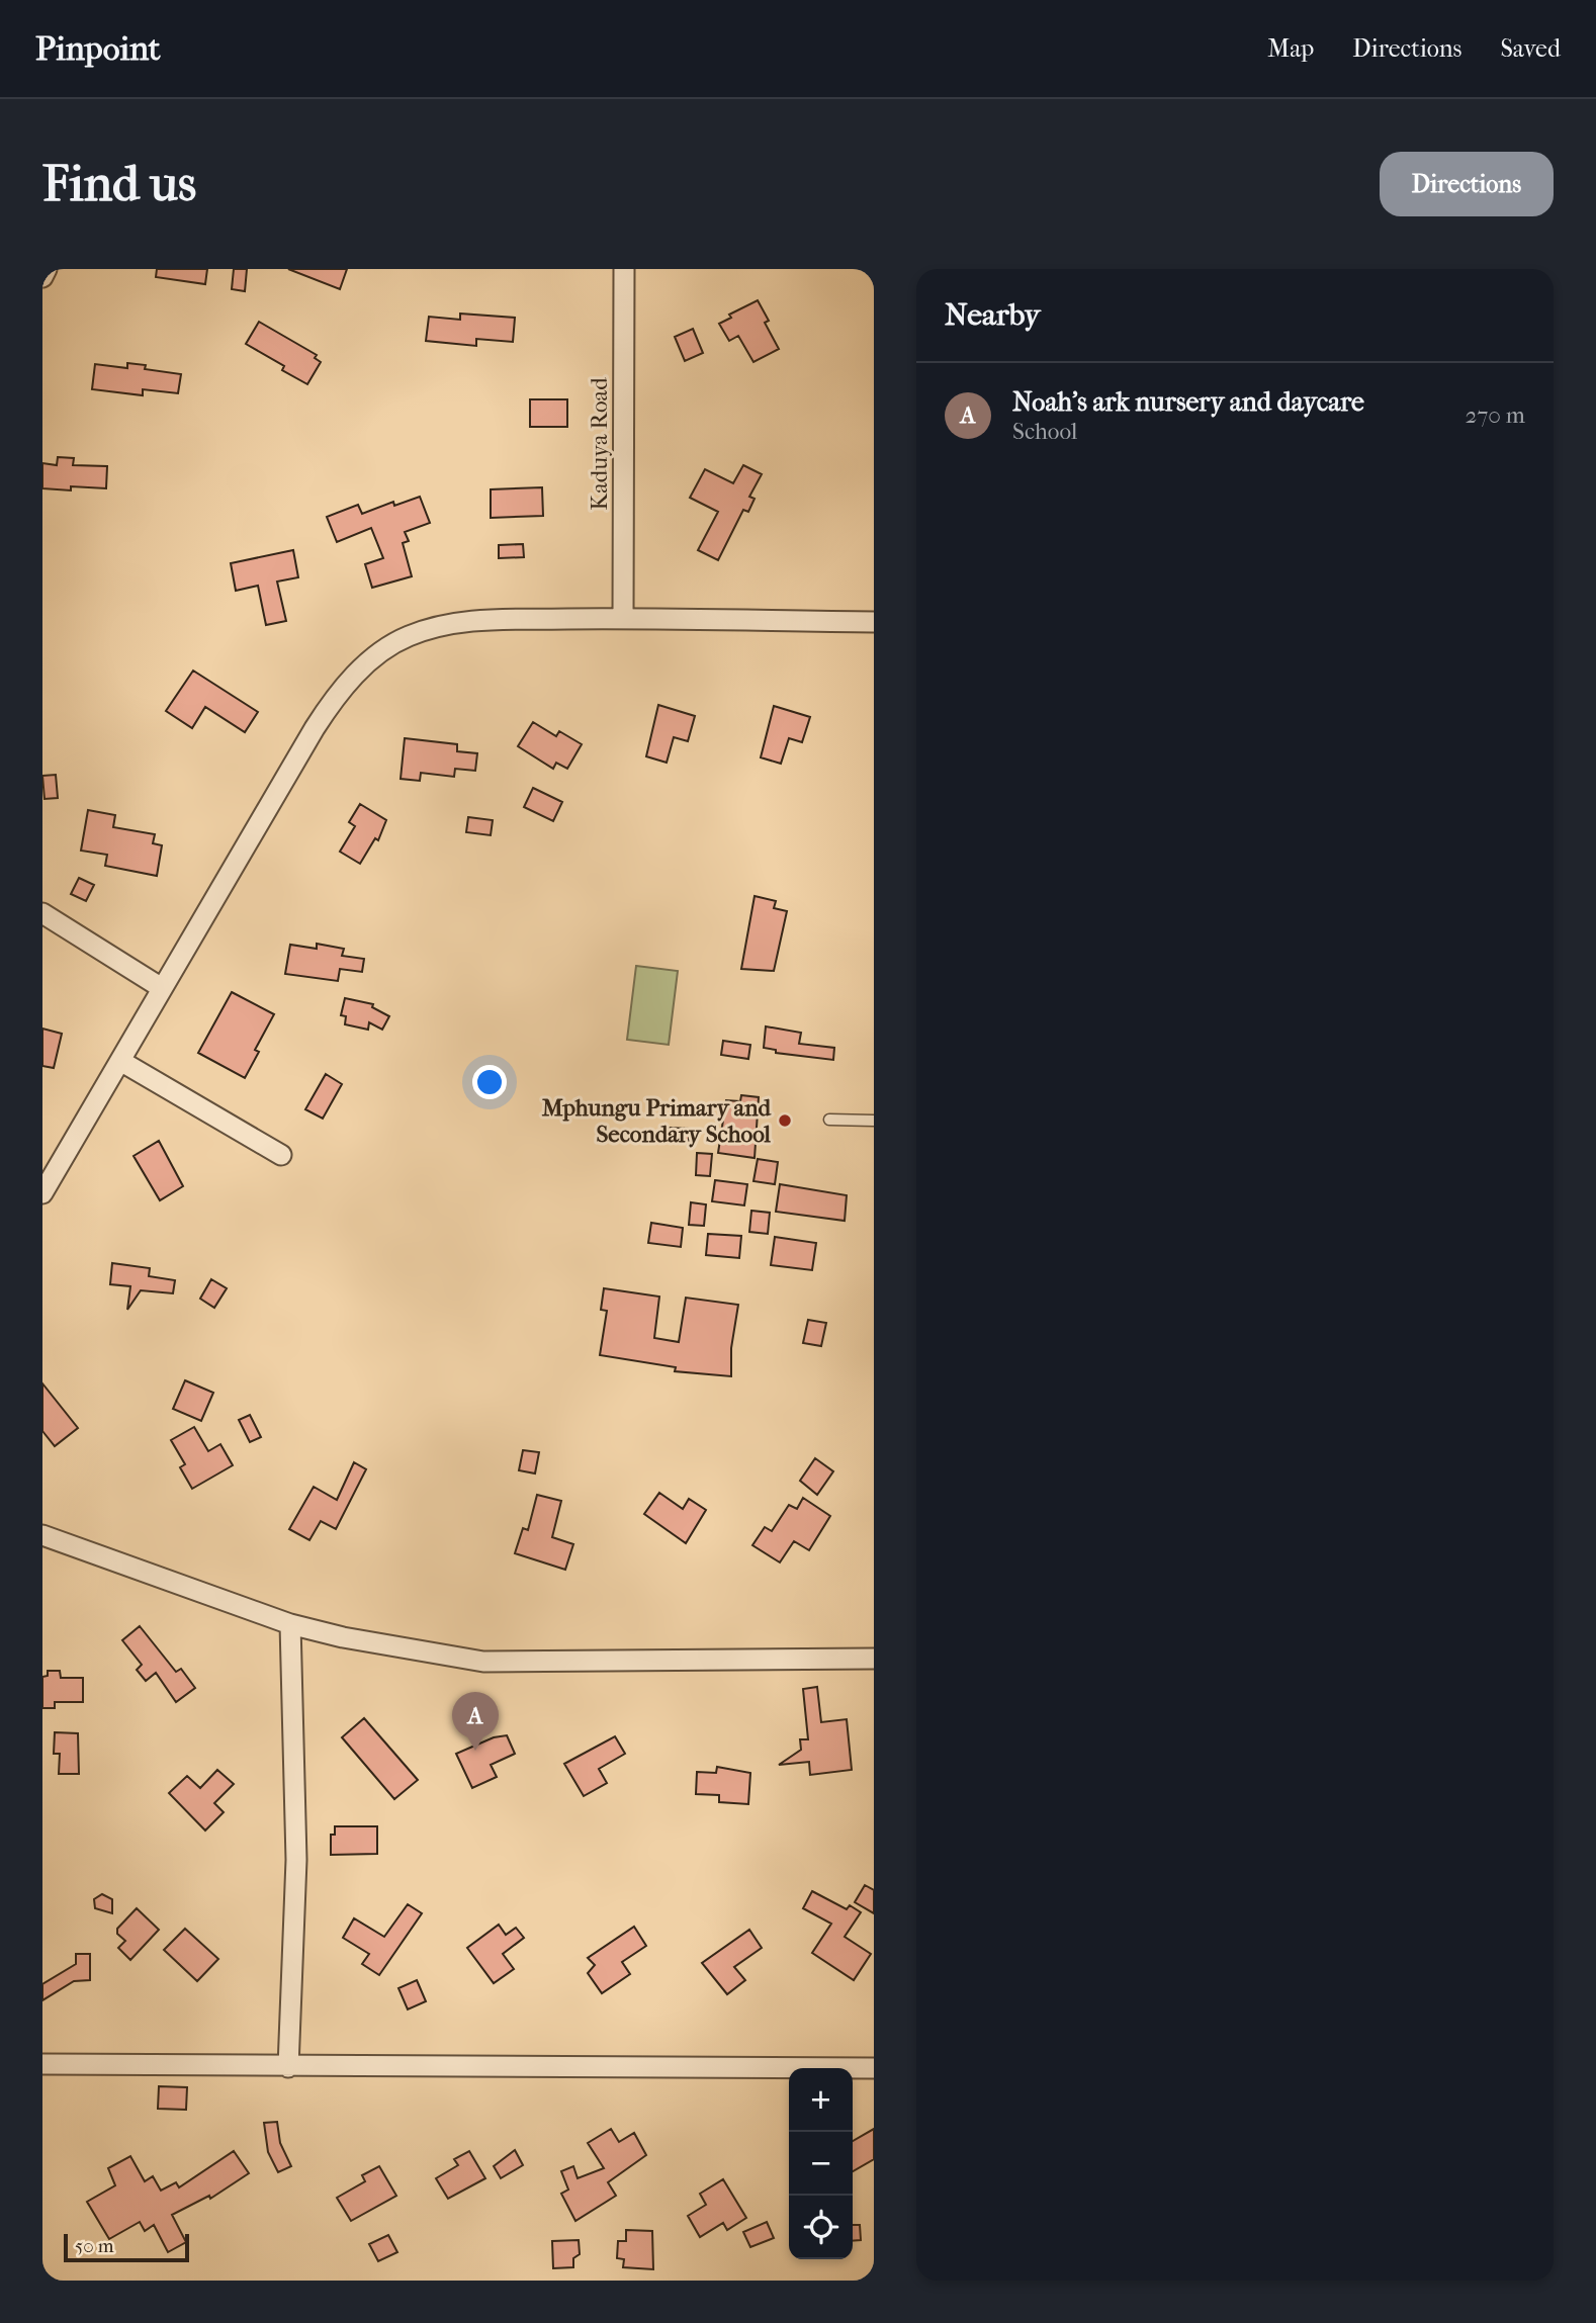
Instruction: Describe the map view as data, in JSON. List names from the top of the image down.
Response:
{
  "streets": {
    "street": ["Kaduya Road"]
  },
  "places": ["Mphungu Primary and Secondary School"],
  "scale_bar": "50 m",
  "page": {
    "header": "Pinpoint",
    "nav": ["Map", "Directions", "Saved"],
    "buttons": "Directions",
    "title": "Find us",
    "heading": "Nearby",
    "list": [
      {
        "mark": "A",
        "name": "Noah's ark nursery and daycare",
        "note": "School",
        "value": "270 m"
      }
    ],
    "pins": "A",
    "map_buttons": ["+", "−"],
    "scale": "50 m"
  }
}
